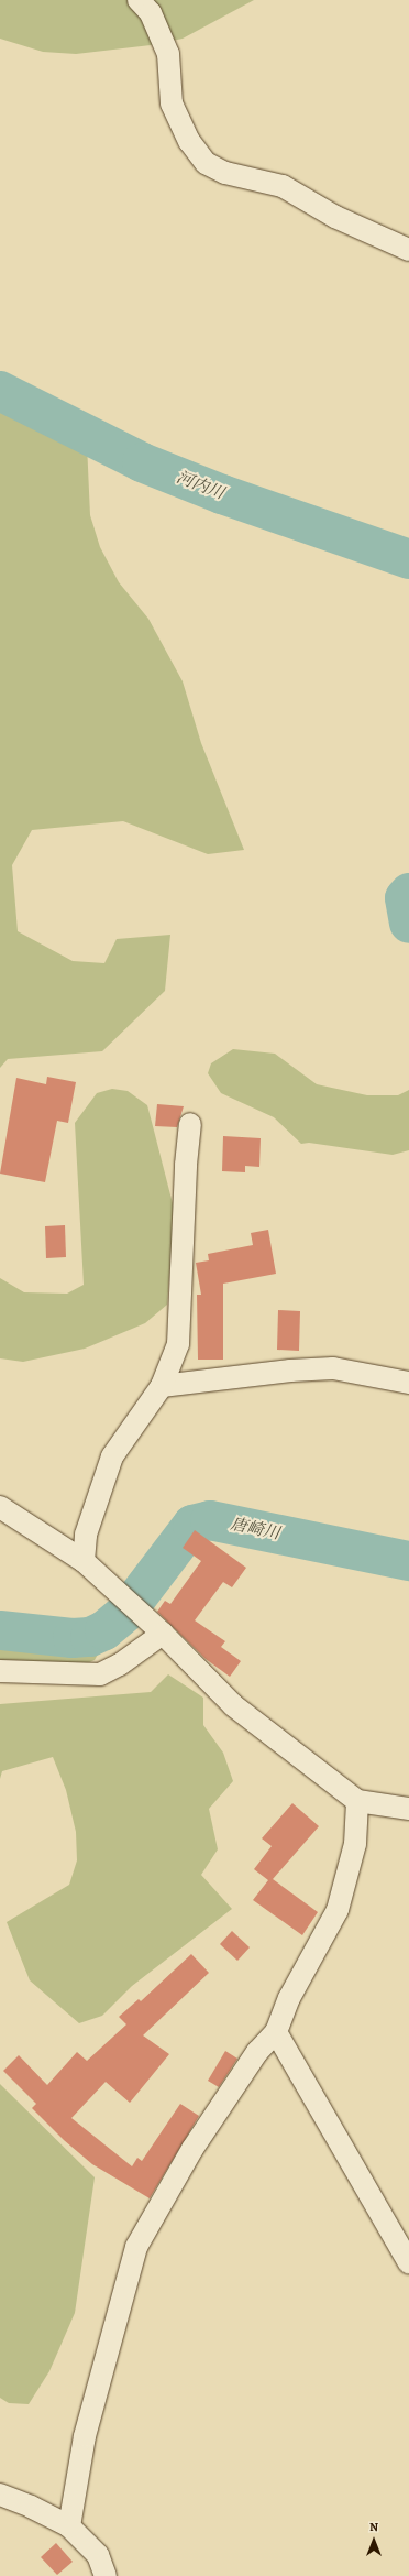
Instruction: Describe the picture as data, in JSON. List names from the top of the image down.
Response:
{
  "water": ["河内川", "唐崎川"],
  "north": "top"
}
